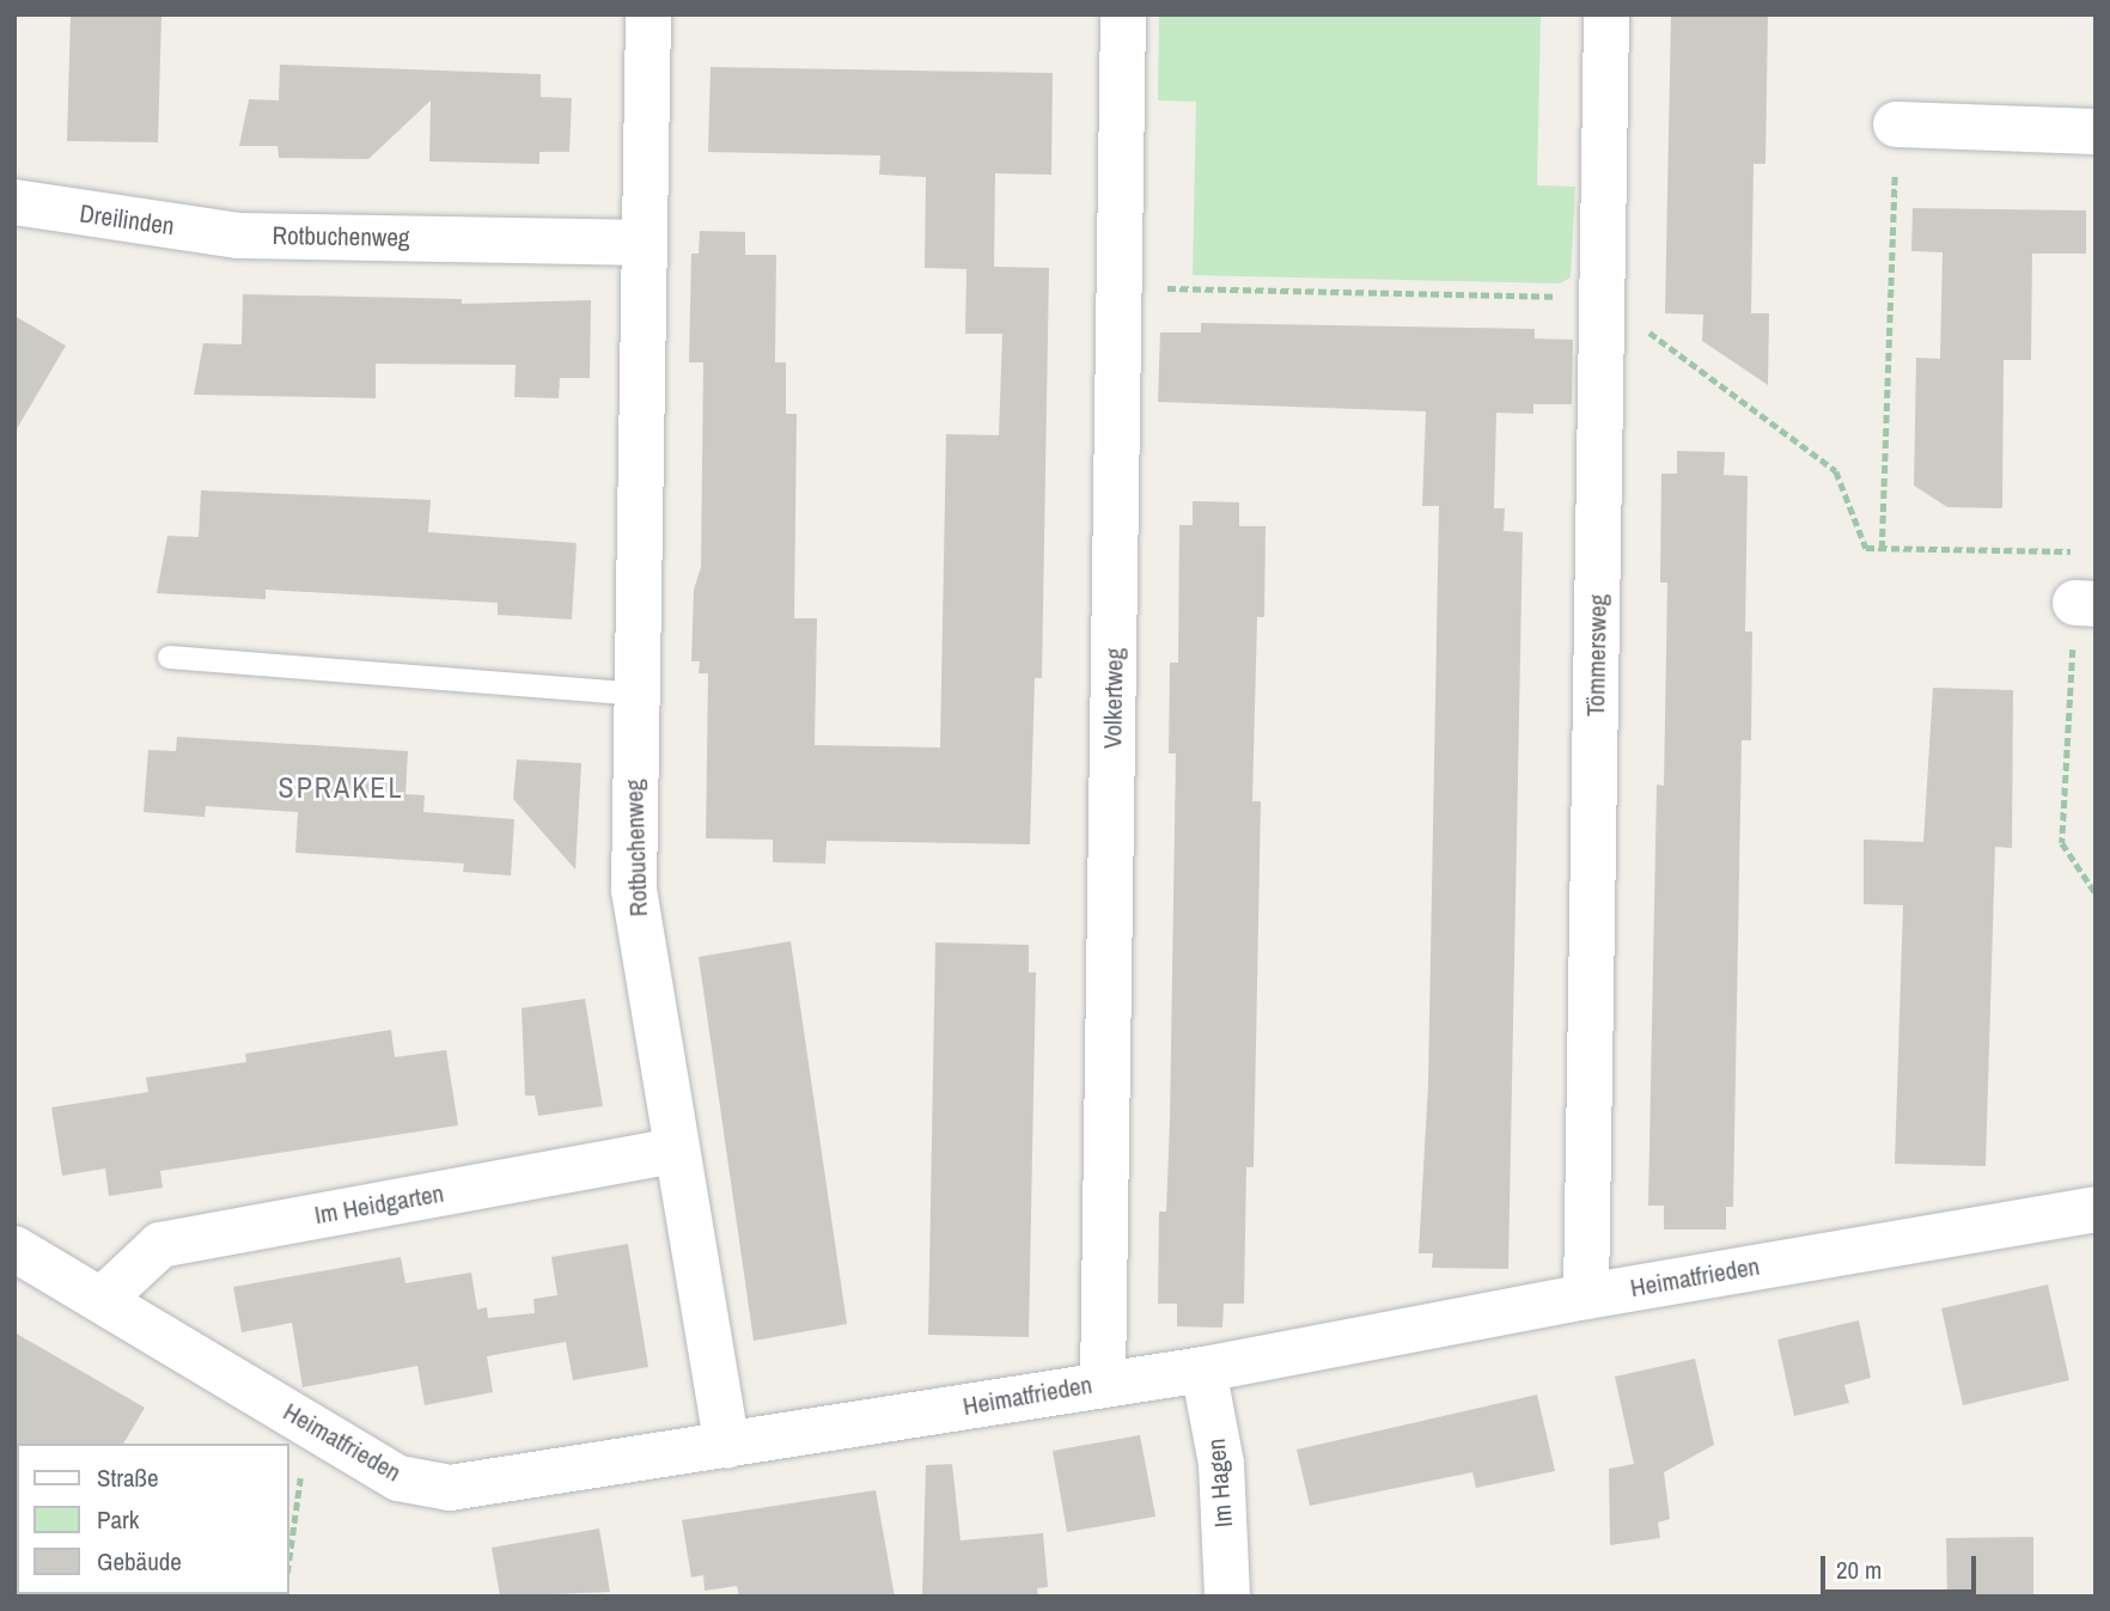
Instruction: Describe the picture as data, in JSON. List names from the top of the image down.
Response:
{
  "streets": {
    "street": [
      "Dreilinden",
      "Rotbuchenweg",
      "Tömmersweg",
      "Volkertweg",
      "Im Heidgarten",
      "Heimatfrieden",
      "Im Hagen"
    ]
  },
  "crossings": [
    ["Dreilinden", "Rotbuchenweg"],
    ["Rotbuchenweg", "Im Heidgarten"],
    ["Rotbuchenweg", "Heimatfrieden"],
    ["Tömmersweg", "Heimatfrieden"],
    ["Volkertweg", "Heimatfrieden"],
    ["Im Heidgarten", "Heimatfrieden"],
    ["Heimatfrieden", "Im Hagen"]
  ],
  "districts": ["SPRAKEL"],
  "legend": ["Straße", "Park", "Gebäude"],
  "scale_bar": "20 m"
}
